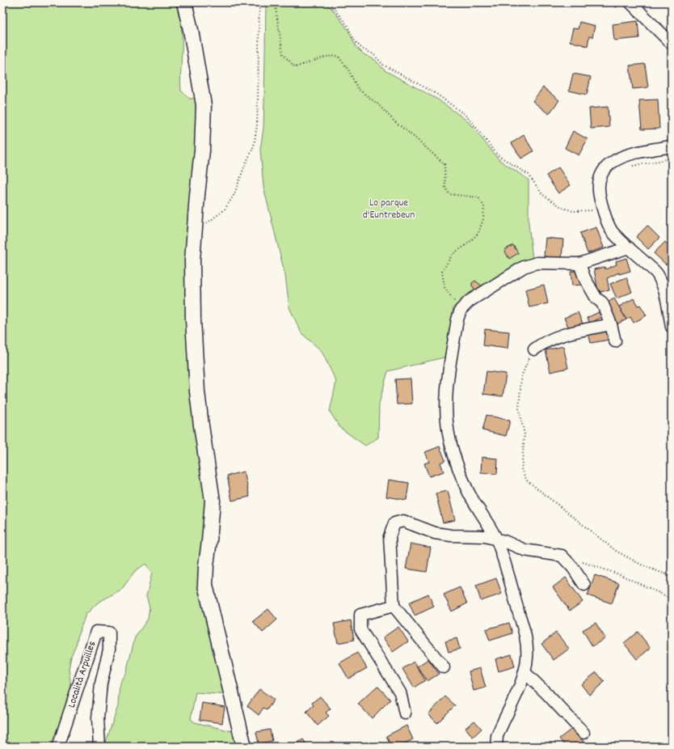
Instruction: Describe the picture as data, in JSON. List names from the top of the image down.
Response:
{
  "streets": {
    "street": ["Località Arpuilles"]
  },
  "parks": ["Lo parque d'Euntrebeun"]
}
